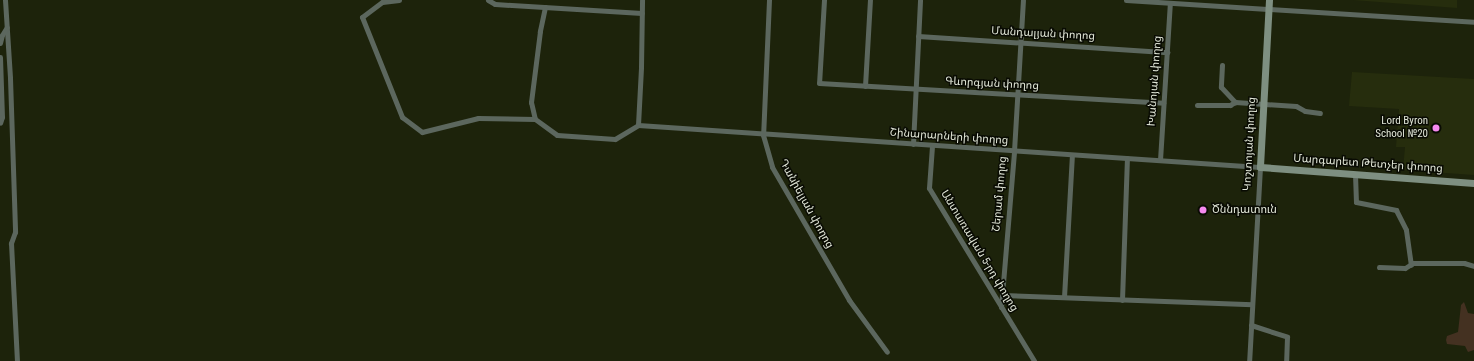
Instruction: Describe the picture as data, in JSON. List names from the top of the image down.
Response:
{
  "streets": {
    "street": [
      "Մանդալյան փողոց",
      "Խանոյան փողոց",
      "Գևորգյան փողոց",
      "Շինարարների փողոց",
      "Կոշտոյան փողոց",
      "Մարգարետ Թետչեր փողոց",
      "Շերամ փողոց",
      "Դանիելյան փողոց",
      "Անտառավան 5-րդ փողոց"
    ]
  },
  "crossings": [
    ["Մանդալյան փողոց", "Խանոյան փողոց"],
    ["Մանդալյան փողոց", "Շերամ փողոց"],
    ["Խանոյան փողոց", "Գևորգյան փողոց"],
    ["Խանոյան փողոց", "Շինարարների փողոց"],
    ["Գևորգյան փողոց", "Շերամ փողոց"],
    ["Շինարարների փողոց", "Կոշտոյան փողոց"],
    ["Շինարարների փողոց", "Մարգարետ Թետչեր փողոց"],
    ["Շինարարների փողոց", "Շերամ փողոց"],
    ["Շինարարների փողոց", "Դանիելյան փողոց"],
    ["Շինարարների փողոց", "Անտառավան 5-րդ փողոց"],
    ["Կոշտոյան փողոց", "Մարգարետ Թետչեր փողոց"],
    ["Շերամ փողոց", "Անտառավան 5-րդ փողոց"]
  ],
  "places": ["Lord Byron School №20", "Ծննդատուն"]
}
